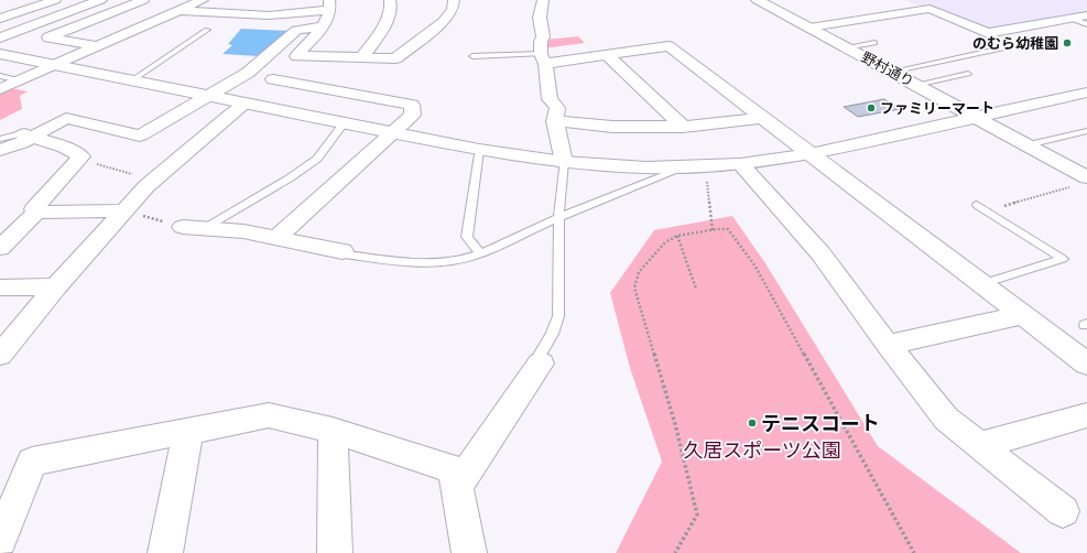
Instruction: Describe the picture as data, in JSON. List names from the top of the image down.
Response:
{
  "streets": {
    "street": ["野村通り"]
  },
  "parks": ["久居スポーツ公園"],
  "places": ["のむら幼稚園", "ファミリーマート", "テニスコート"]
}
